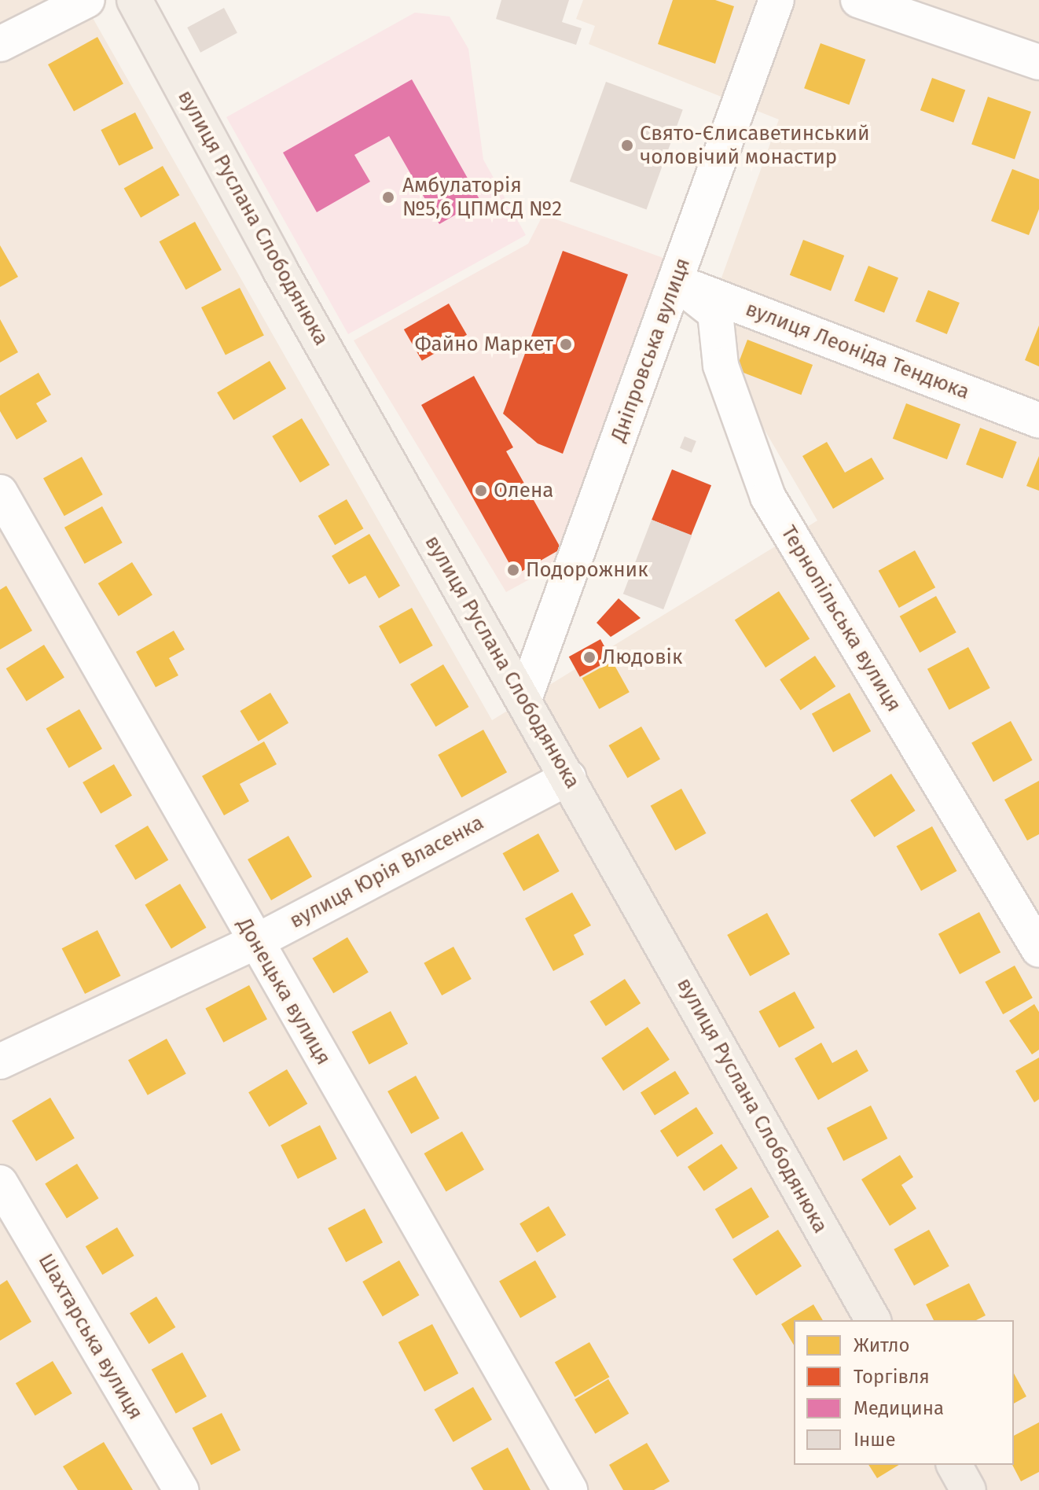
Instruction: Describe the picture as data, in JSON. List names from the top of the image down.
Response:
{
  "streets": {
    "main road": ["вулиця Руслана Слободянюка"],
    "street": [
      "Дніпровська вулиця",
      "вулиця Леоніда Тендюка",
      "Тернопільська вулиця",
      "вулиця Юрія Власенка",
      "Донецька вулиця",
      "Шахтарська вулиця"
    ]
  },
  "crossings": [
    ["вулиця Руслана Слободянюка", "Дніпровська вулиця"],
    ["вулиця Руслана Слободянюка", "вулиця Юрія Власенка"],
    ["Дніпровська вулиця", "вулиця Леоніда Тендюка"],
    ["Дніпровська вулиця", "Тернопільська вулиця"],
    ["вулиця Леоніда Тендюка", "Тернопільська вулиця"],
    ["вулиця Юрія Власенка", "Донецька вулиця"]
  ],
  "places": [
    "Свято-Єлисаветинський чоловічий монастир",
    "Амбулаторія №5,6 ЦПМСД №2",
    "Файно Маркет",
    "Олена",
    "Подорожник",
    "Людовік"
  ],
  "legend": [
    "Житло",
    "Торгівля",
    "Медицина",
    "Інше"
  ]
}
